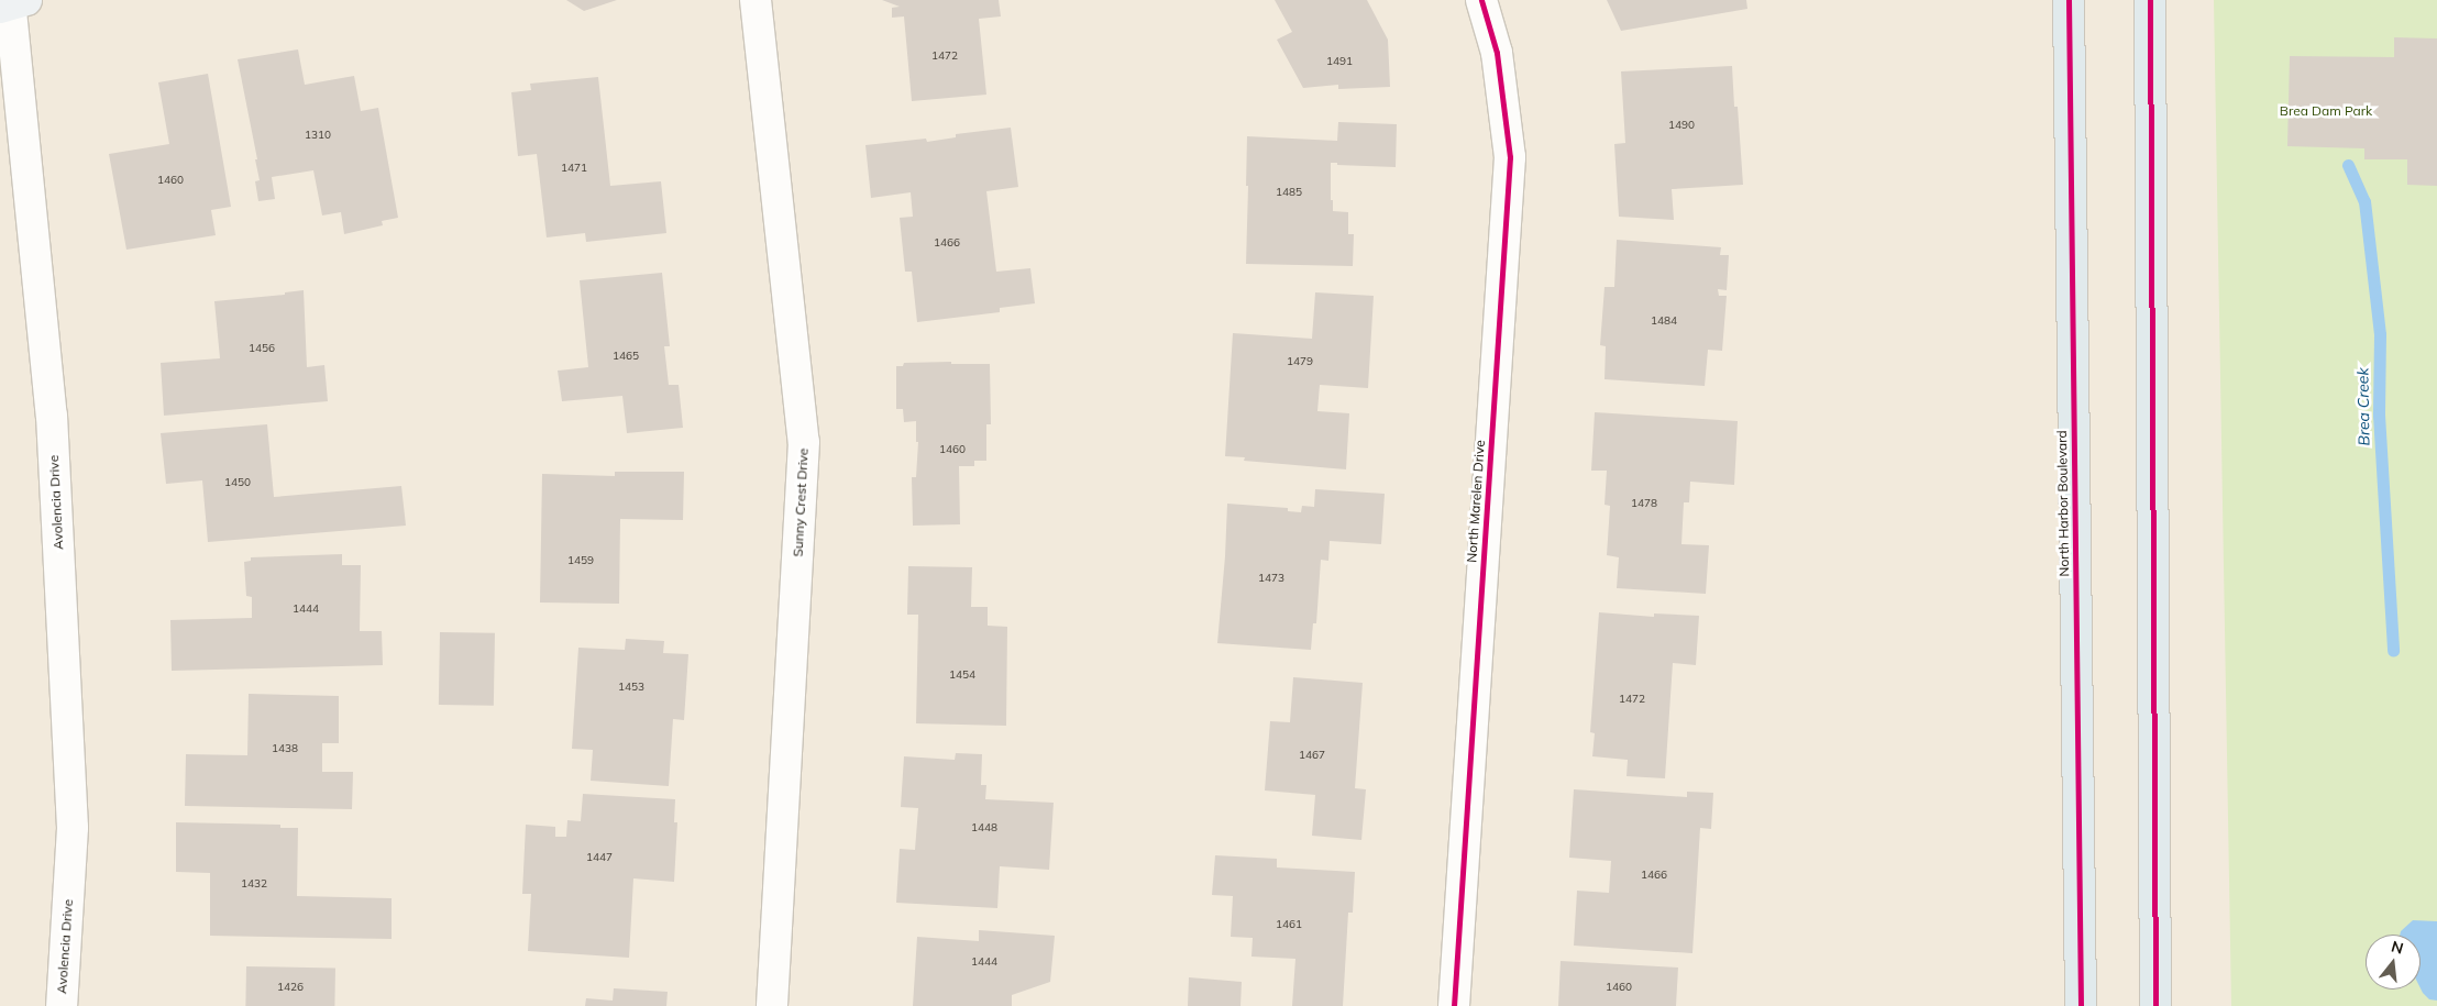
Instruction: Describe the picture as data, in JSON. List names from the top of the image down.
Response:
{
  "streets": {
    "main road": ["North Harbor Boulevard"],
    "street": ["North Marelen Drive", "Avolencia Drive", "Sunny Crest Drive"]
  },
  "water": ["Brea Creek"],
  "parks": ["Brea Dam Park"],
  "house_numbers": [
    "1472",
    "1491",
    "1490",
    "1310",
    "1471",
    "1460",
    "1485",
    "1466",
    "1484",
    "1456",
    "1465",
    "1479",
    "1460",
    "1450",
    "1478",
    "1459",
    "1473",
    "1444",
    "1454",
    "1453",
    "1472",
    "1438",
    "1467",
    "1448",
    "1447",
    "1466",
    "1432",
    "1461",
    "1444",
    "1426",
    "1460"
  ],
  "north": "top"
}
